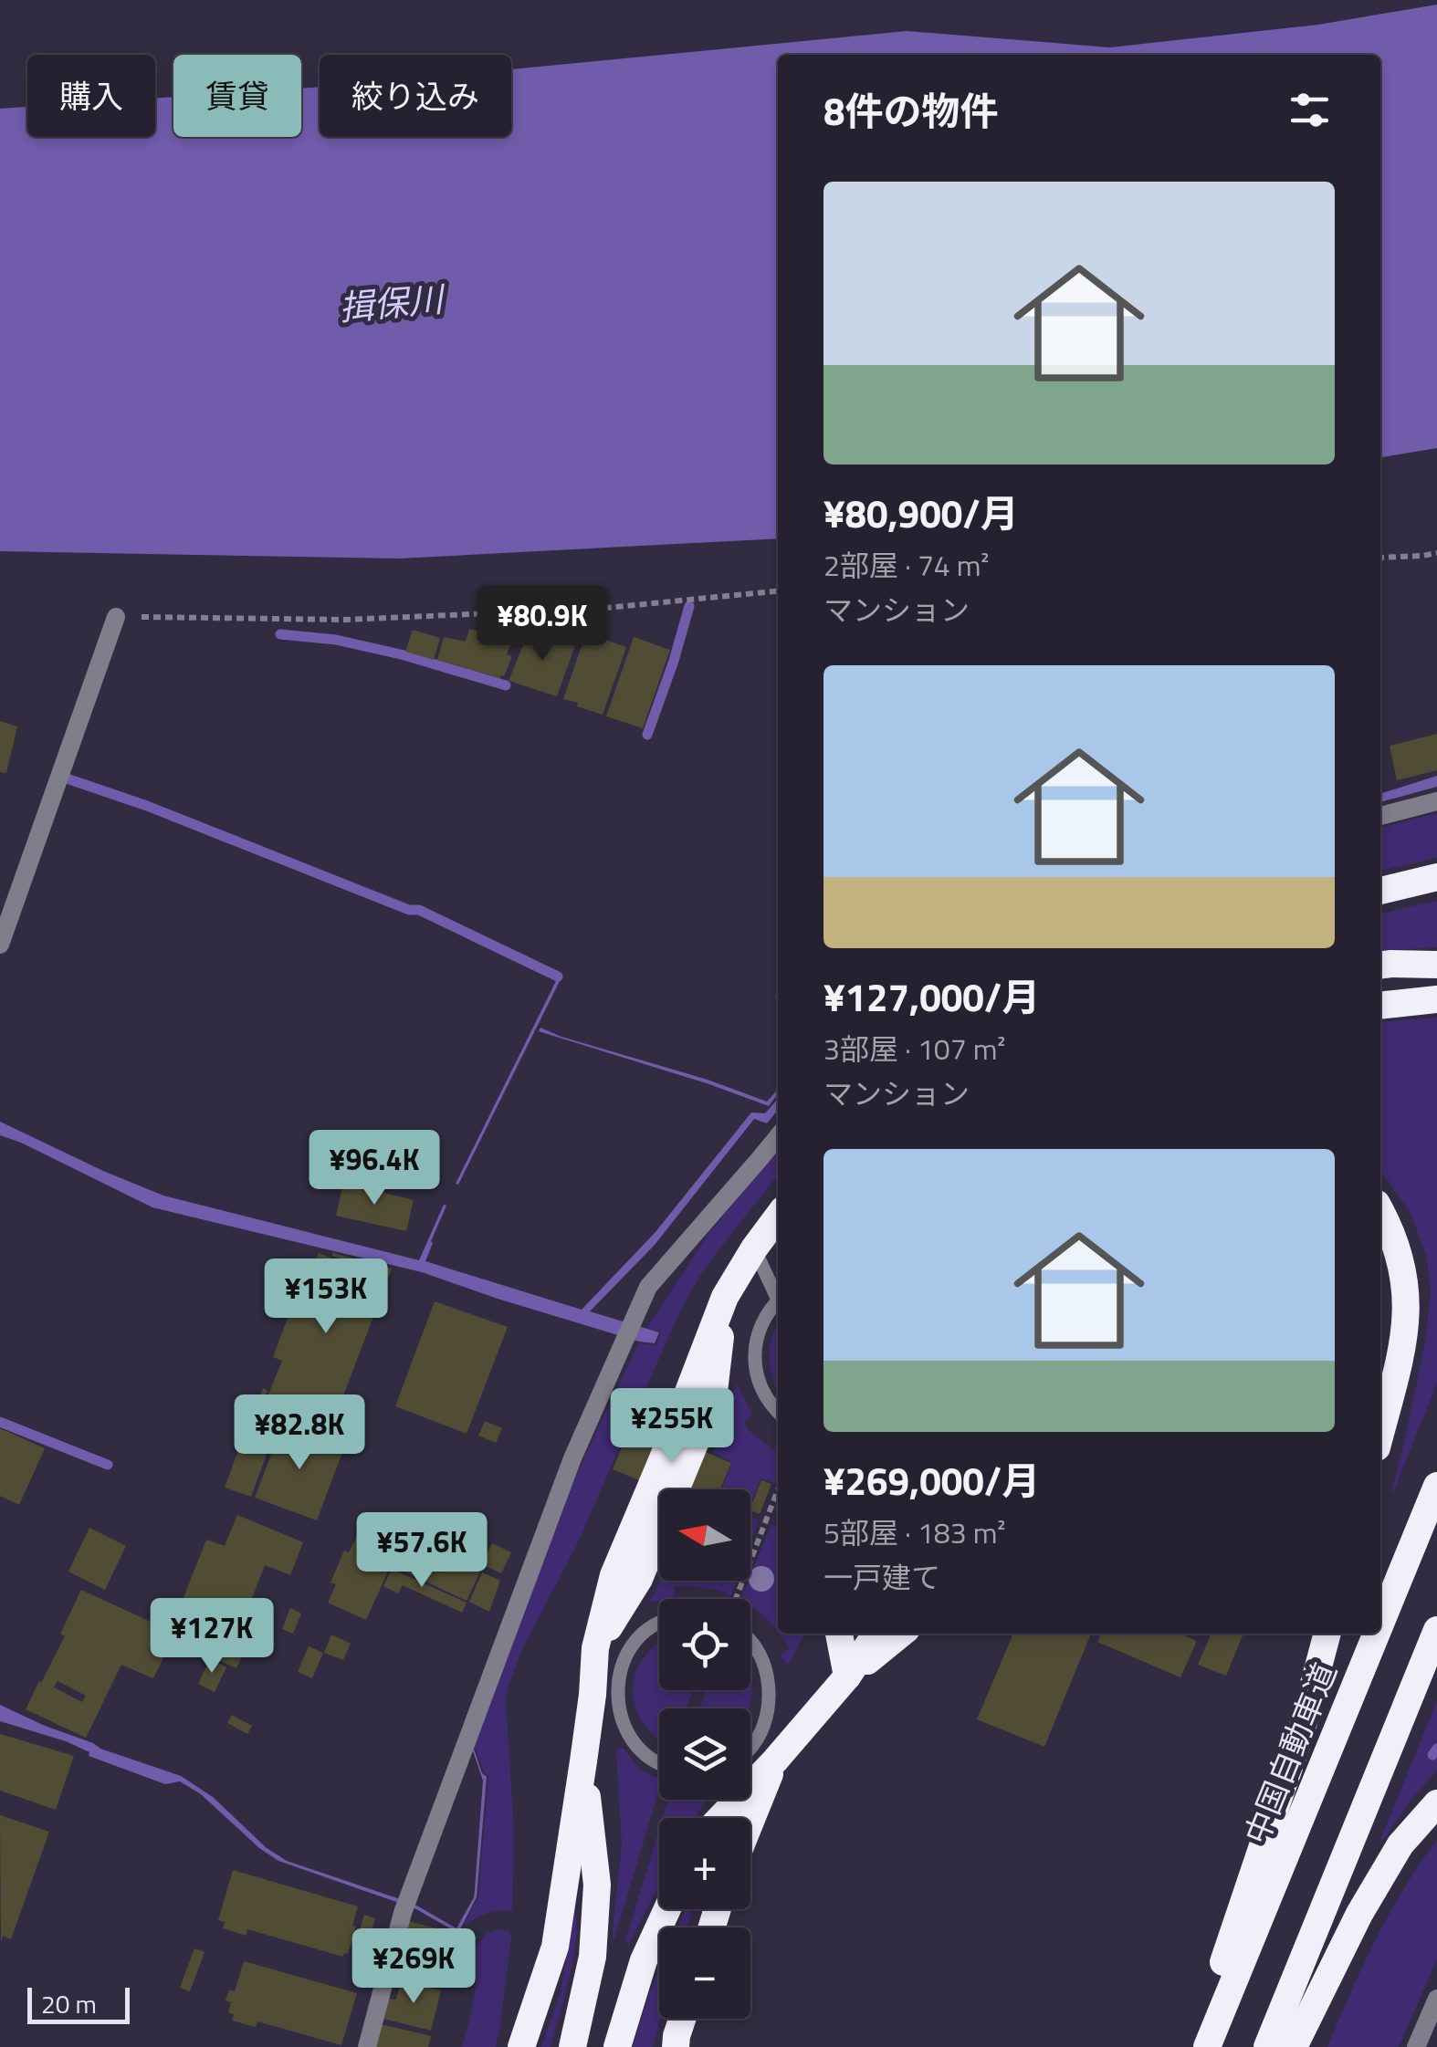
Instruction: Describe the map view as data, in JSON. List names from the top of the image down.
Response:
{
  "streets": {
    "highway": ["中国自動車道"]
  },
  "water": ["揖保川"],
  "scale_bar": "20 m",
  "north": "left",
  "page": {
    "chip": ["購入", "賃貸", "絞り込み"],
    "heading": "8件の物件",
    "list": [
      {
        "name": "¥80,900/月",
        "note": "2部屋 · 74 m² · マンション"
      },
      {
        "name": "¥127,000/月",
        "note": "3部屋 · 107 m² · マンション"
      },
      {
        "name": "¥269,000/月",
        "note": "5部屋 · 183 m² · 一戸建て"
      }
    ],
    "price": [
      "¥80.9K",
      "¥96.4K",
      "¥153K",
      "¥255K",
      "¥82.8K",
      "¥57.6K",
      "¥127K",
      "¥269K"
    ],
    "map_buttons": ["+", "−"],
    "scale": "20 m"
  }
}
